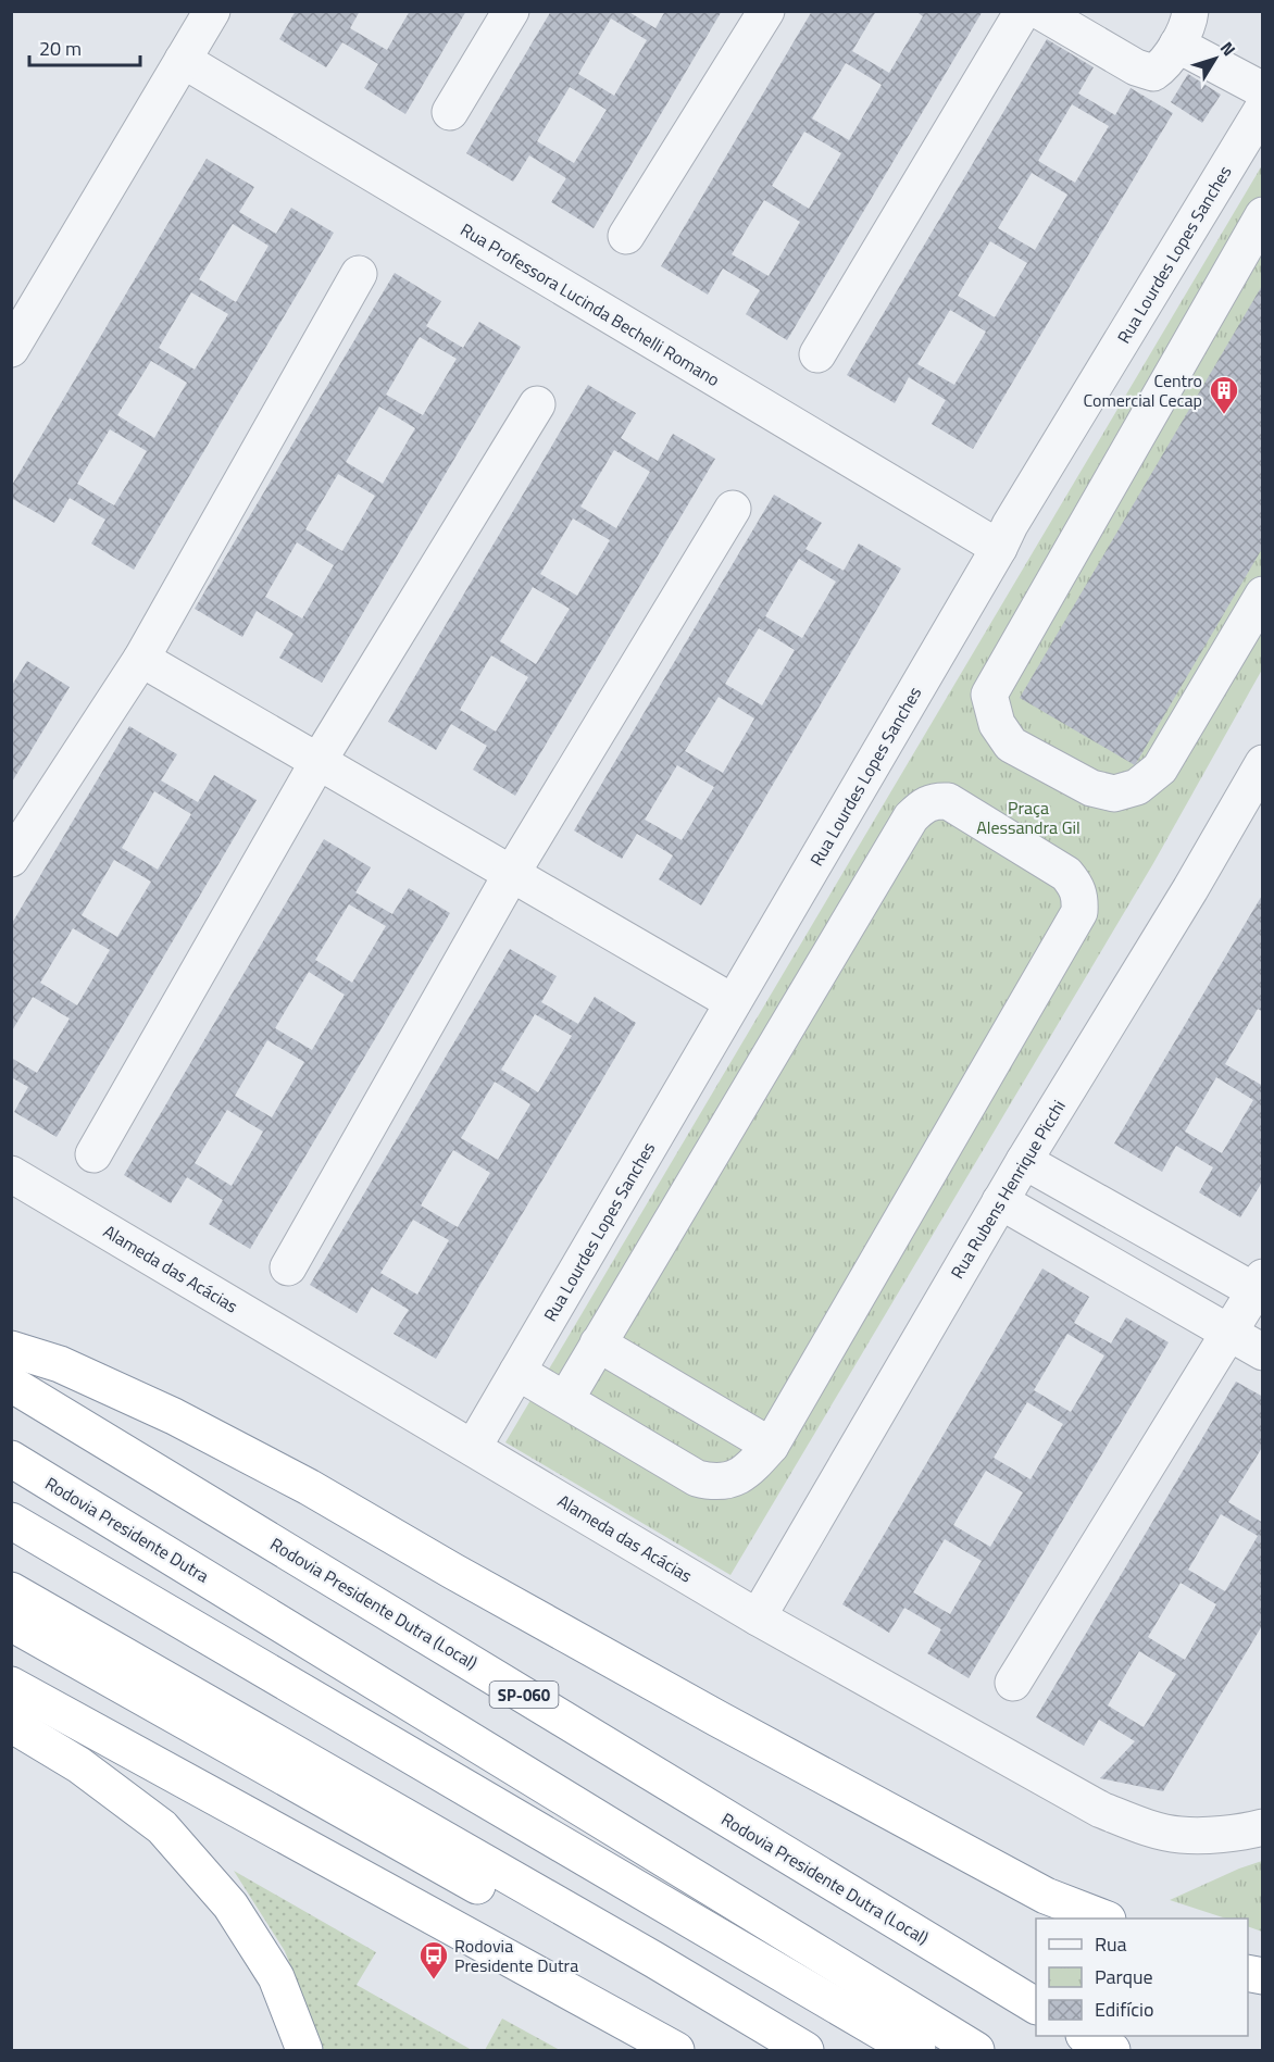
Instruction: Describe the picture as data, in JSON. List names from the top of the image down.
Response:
{
  "streets": {
    "highway": ["Rodovia Presidente Dutra", "Rodovia Presidente Dutra (Local)", "SP-060"],
    "street": [
      "Rua Lourdes Lopes Sanches",
      "Rua Professora Lucinda Bechelli Romano",
      "Rua Rubens Henrique Picchi",
      "Alameda das Acácias"
    ]
  },
  "crossings": [
    ["Rua Lourdes Lopes Sanches", "Rua Professora Lucinda Bechelli Romano"],
    ["Rua Lourdes Lopes Sanches", "Alameda das Acácias"],
    ["Rua Rubens Henrique Picchi", "Alameda das Acácias"]
  ],
  "parks": ["Praça Alessandra Gil"],
  "places": {
    "building": ["Centro Comercial Cecap"],
    "bus stop": ["Rodovia Presidente Dutra"]
  },
  "legend": ["Rua", "Parque", "Edifício"],
  "scale_bar": "20 m",
  "north": "top right"
}
